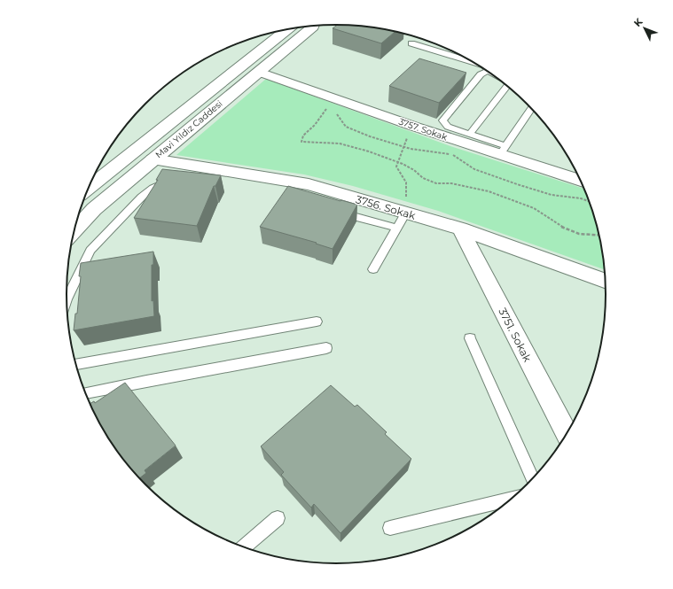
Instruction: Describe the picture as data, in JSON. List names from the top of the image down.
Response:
{
  "streets": {
    "street": [
      "Mavi Yıldız Caddesi",
      "3757. Sokak",
      "3756. Sokak",
      "3751. Sokak"
    ]
  },
  "crossings": [
    ["Mavi Yıldız Caddesi", "3757. Sokak"],
    ["Mavi Yıldız Caddesi", "3756. Sokak"],
    ["3756. Sokak", "3751. Sokak"]
  ],
  "north": "top left"
}
